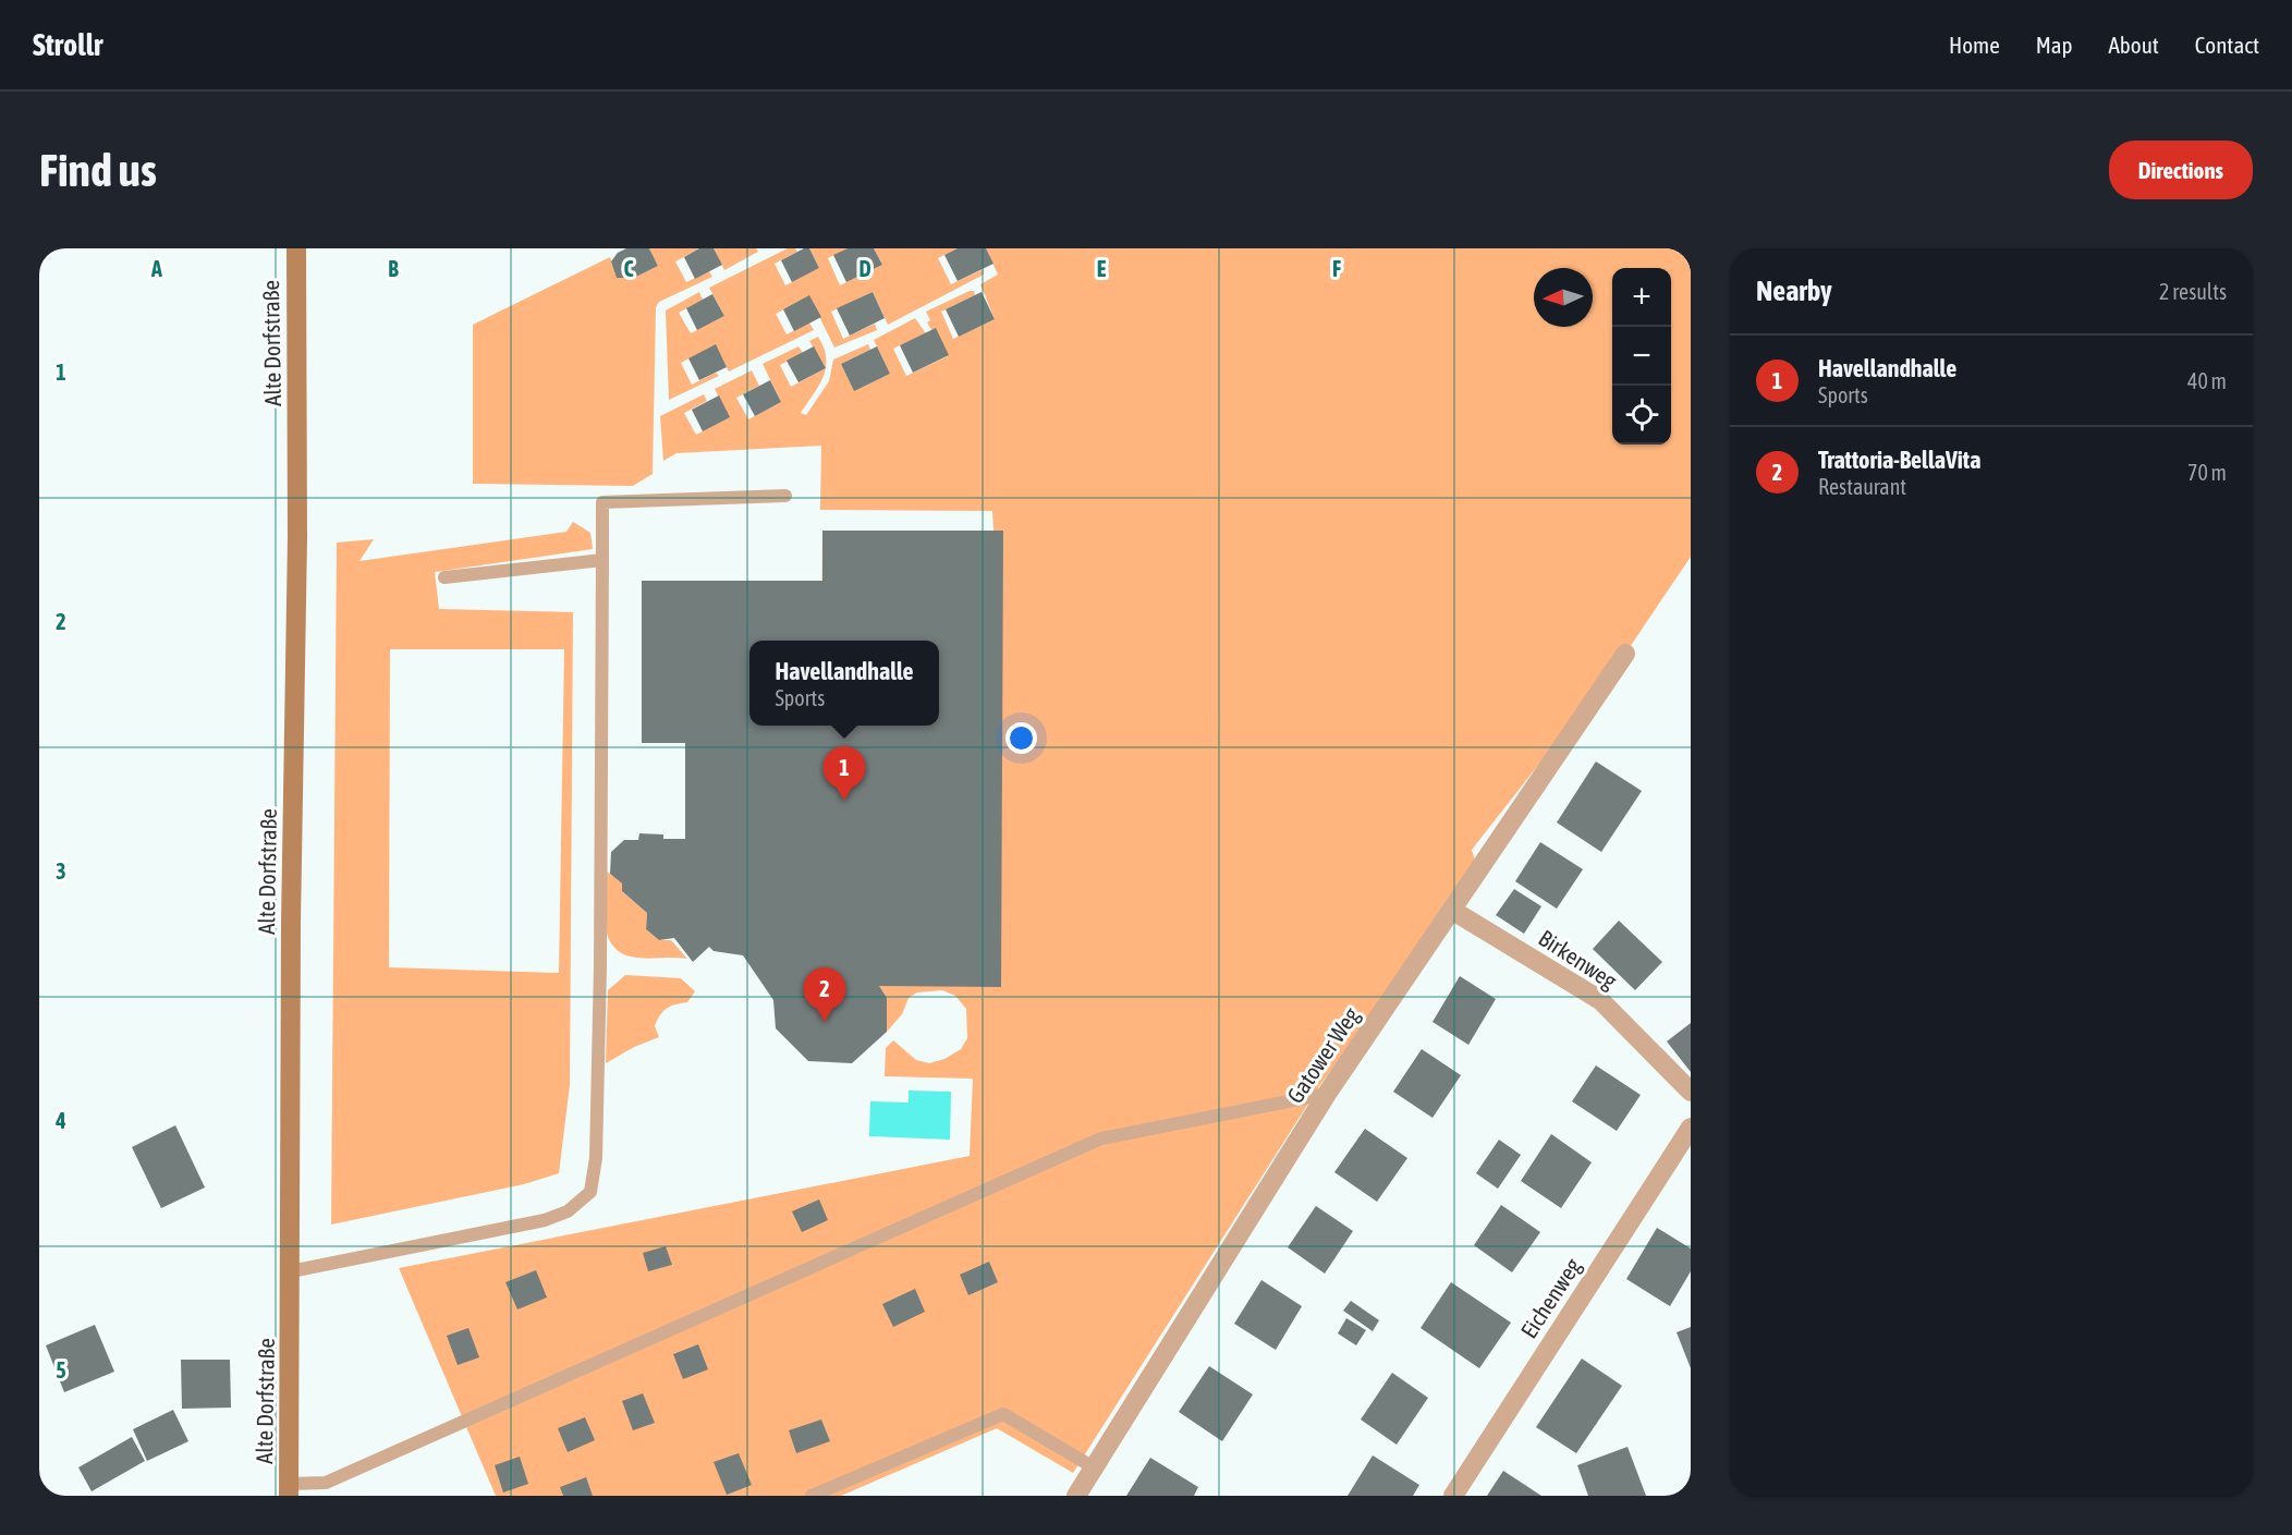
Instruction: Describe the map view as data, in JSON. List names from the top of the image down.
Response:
{
  "streets": {
    "street": [
      "Alte Dorfstraße",
      "Birkenweg",
      "Gatower Weg",
      "Eichenweg"
    ]
  },
  "crossings": [
    ["Birkenweg", "Gatower Weg"]
  ],
  "north": "left",
  "page": {
    "header": "Strollr",
    "nav": [
      "Home",
      "Map",
      "About",
      "Contact"
    ],
    "buttons": "Directions",
    "title": "Find us",
    "heading": ["Nearby", "2 results"],
    "map_buttons": ["+", "−"],
    "list": [
      {
        "mark": "1",
        "name": "Havellandhalle",
        "note": "Sports",
        "value": "40 m"
      },
      {
        "mark": "2",
        "name": "Trattoria-BellaVita",
        "note": "Restaurant",
        "value": "70 m"
      }
    ],
    "popup": ["Havellandhalle", "Sports"],
    "pins": ["1", "2"]
  },
  "grid": {
    "columns": [
      "A",
      "B",
      "C",
      "D",
      "E",
      "F"
    ],
    "rows": [
      "1",
      "2",
      "3",
      "4",
      "5"
    ]
  }
}
